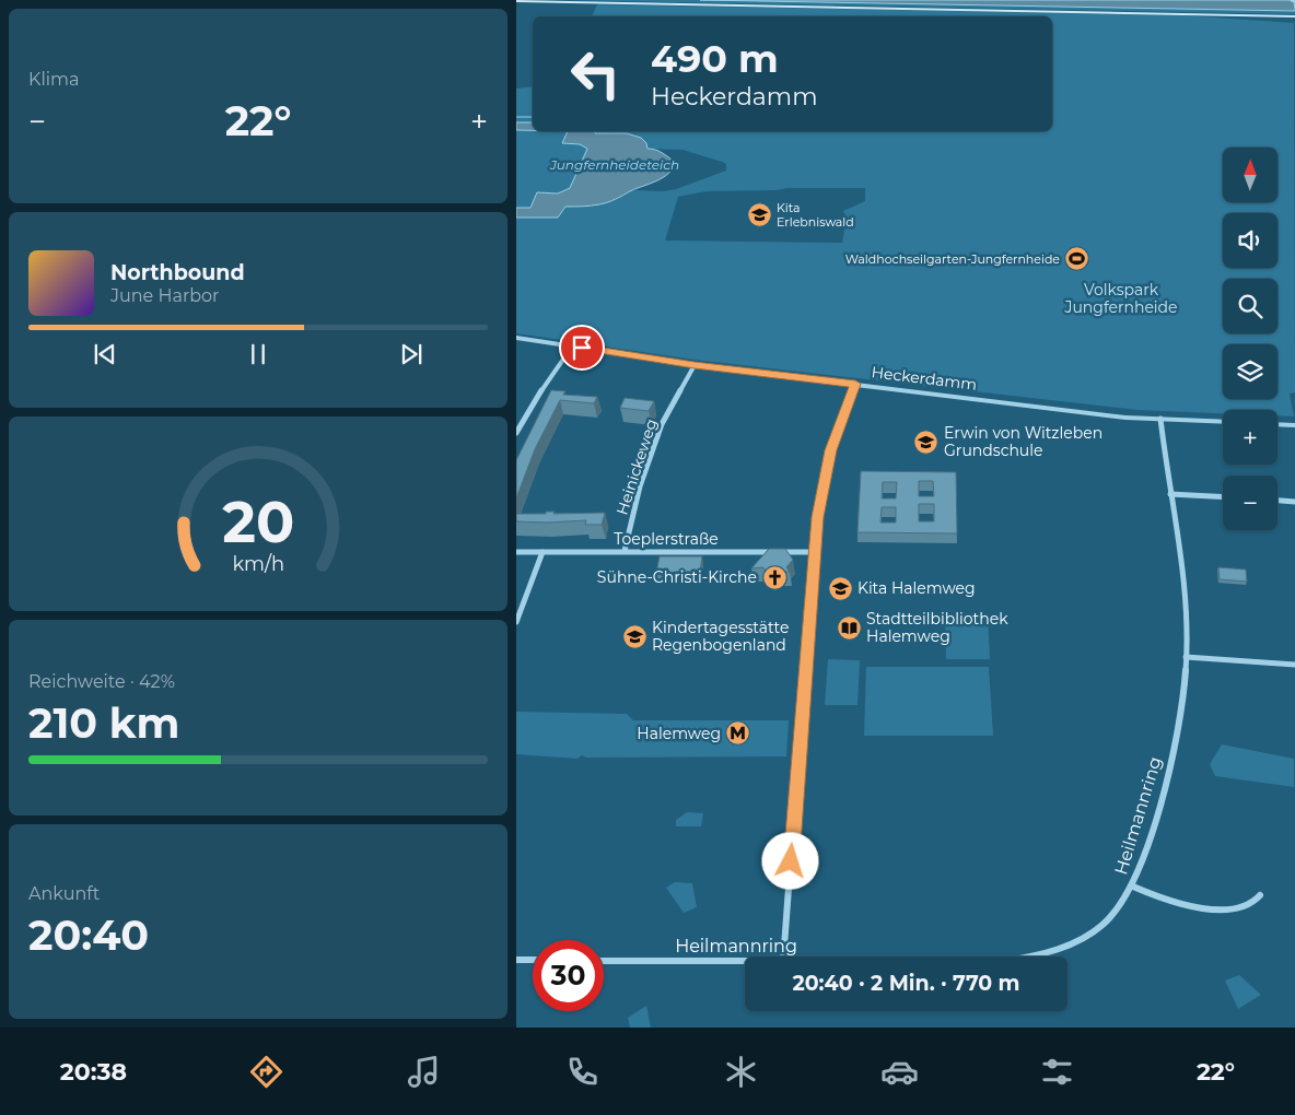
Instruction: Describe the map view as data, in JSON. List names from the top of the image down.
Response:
{
  "streets": {
    "street": [
      "Heckerdamm",
      "Heinickeweg",
      "Toeplerstraße",
      "Heilmannring"
    ]
  },
  "crossings": [
    ["Heckerdamm", "Heinickeweg"],
    ["Heckerdamm", "Heilmannring"],
    ["Heinickeweg", "Toeplerstraße"]
  ],
  "water": ["Jungfernheideteich"],
  "parks": ["Volkspark Jungfernheide"],
  "places": {
    "school or university": [
      "Kita Erlebniswald",
      "Erwin von Witzleben Grundschule",
      "Kita Halemweg",
      "Kindertagesstätte Regenbogenland"
    ],
    "sports": ["Waldhochseilgarten-Jungfernheide"],
    "church": ["Sühne-Christi-Kirche"],
    "library": ["Stadtteilbibliothek Halemweg"],
    "metro station": ["Halemweg"]
  },
  "north": "top",
  "page": {
    "tile": [
      "Klima",
      ["Reichweite · 42%", "210 km"],
      ["Ankunft", "20:40"]
    ],
    "turn": ["490 m", "Heckerdamm"],
    "heat": ["−", "22°", "+"],
    "map_buttons": ["+", "−"],
    "song": ["Northbound", "June Harbor"],
    "limit": "30",
    "trip": "20:40 · 2 Min. · 770 m",
    "tabs": ["20:38", "22°"],
    "gauge": ["20", "km/h"]
  }
}
